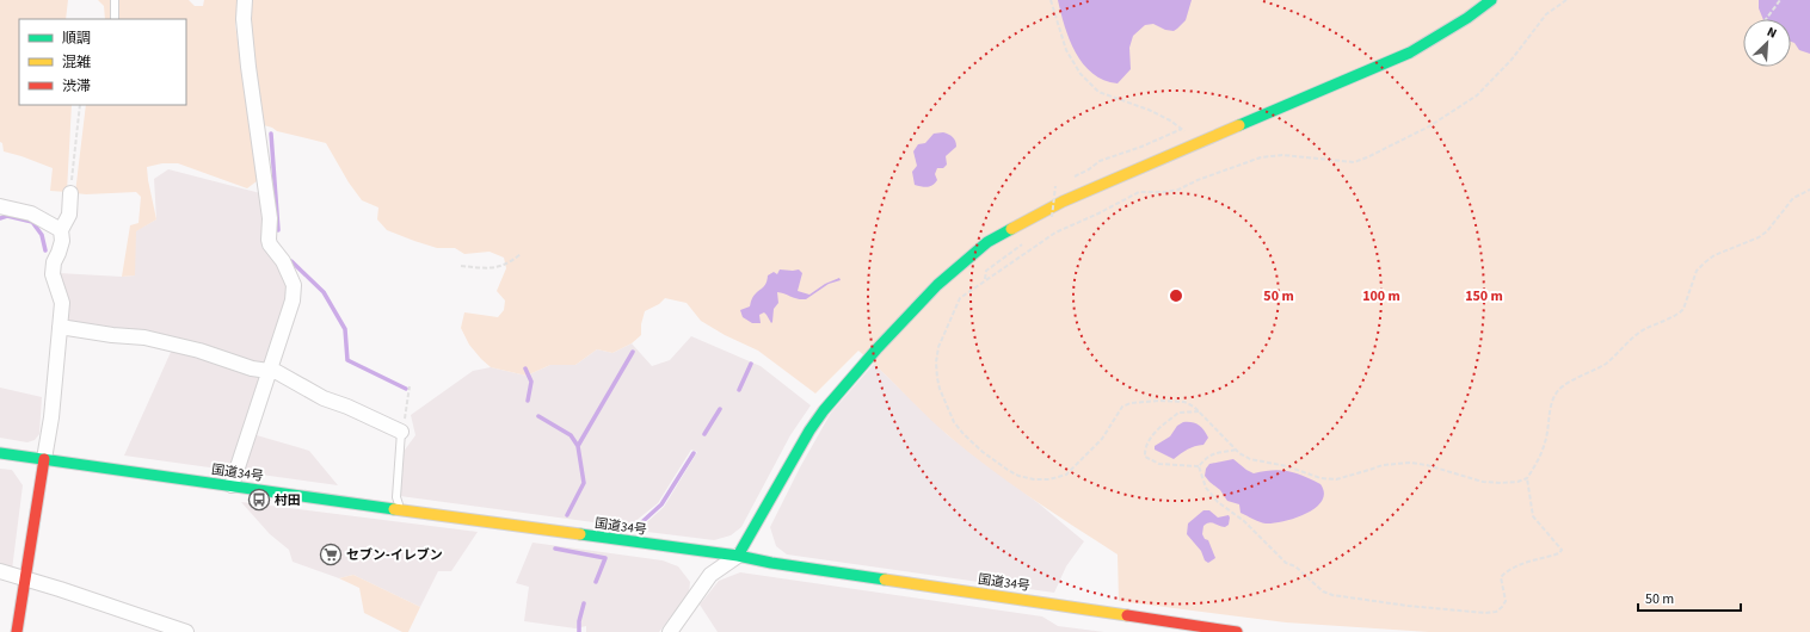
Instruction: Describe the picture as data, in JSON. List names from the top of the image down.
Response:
{
  "streets": {
    "main road": ["国道34号"]
  },
  "places": {
    "bus stop": ["村田"],
    "supermarket": ["セブン-イレブン"]
  },
  "legend": ["順調", "混雑", "渋滞"],
  "scale_bar": "50 m",
  "north": "top right",
  "rings": ["50 m", "100 m", "150 m"]
}
